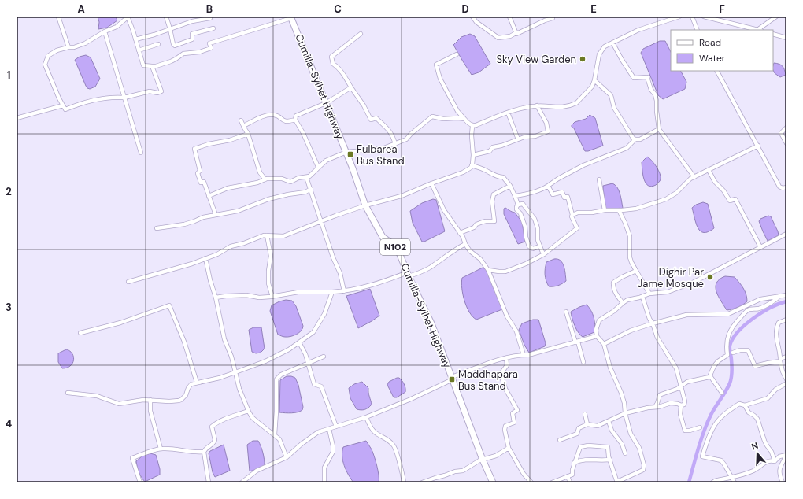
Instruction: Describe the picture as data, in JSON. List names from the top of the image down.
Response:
{
  "streets": {
    "highway": ["Cumilla-Sylhet Highway", "N102"]
  },
  "places": {
    "other": ["Sky View Garden", "Dighir Par Jame Mosque"],
    "transit": ["Fulbarea Bus Stand", "Maddhapara Bus Stand"]
  },
  "legend": ["Road", "Water"],
  "north": "top",
  "grid": {
    "columns": [
      "A",
      "B",
      "C",
      "D",
      "E",
      "F"
    ],
    "rows": [
      "1",
      "2",
      "3",
      "4"
    ]
  }
}
